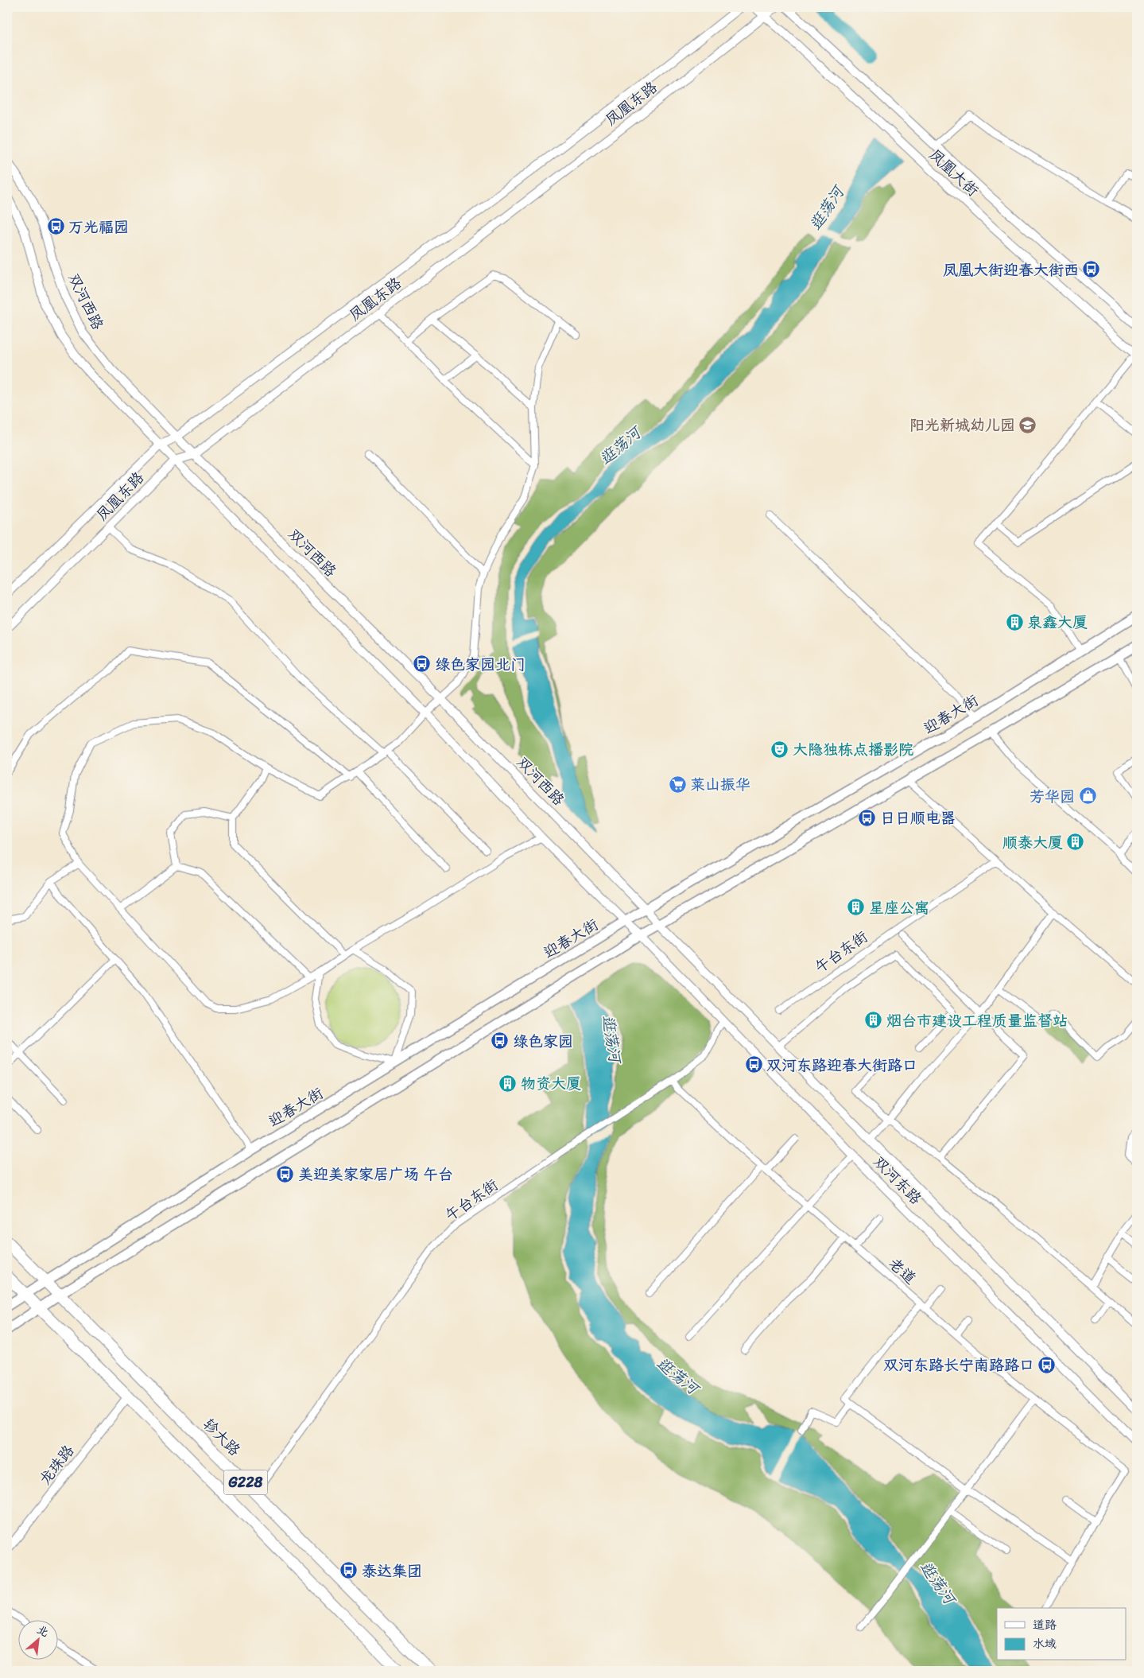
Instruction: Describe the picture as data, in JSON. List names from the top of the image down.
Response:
{
  "streets": {
    "highway": ["轸大路", "G228"],
    "main road": ["迎春大街"],
    "street": [
      "凤凰东路",
      "凤凰大街",
      "双河西路",
      "午台东街",
      "双河东路",
      "老道",
      "龙珠路"
    ]
  },
  "crossings": [
    ["凤凰东路", "凤凰大街"],
    ["凤凰东路", "双河西路"],
    ["双河西路", "迎春大街"],
    ["双河西路", "双河东路"],
    ["迎春大街", "轸大路"],
    ["迎春大街", "G228"],
    ["午台东街", "双河东路"],
    ["午台东街", "老道"],
    ["午台东街", "轸大路"],
    ["龙珠路", "G228"]
  ],
  "water": ["逛荡河"],
  "places": {
    "bus stop": [
      "万光福园",
      "凤凰大街迎春大街西",
      "绿色家园北门",
      "日日顺电器",
      "绿色家园",
      "双河东路迎春大街路口",
      "美迎美家家居广场 午台",
      "双河东路长宁南路路口",
      "泰达集团"
    ],
    "school or university": ["阳光新城幼儿园"],
    "building": [
      "泉鑫大厦",
      "顺泰大厦",
      "星座公寓",
      "烟台市建设工程质量监督站",
      "物资大厦"
    ],
    "theatre": ["大隐独栋点播影院"],
    "supermarket": ["莱山振华"],
    "shop": ["芳华园"]
  },
  "legend": ["道路", "水域"],
  "north": "top right"
}
